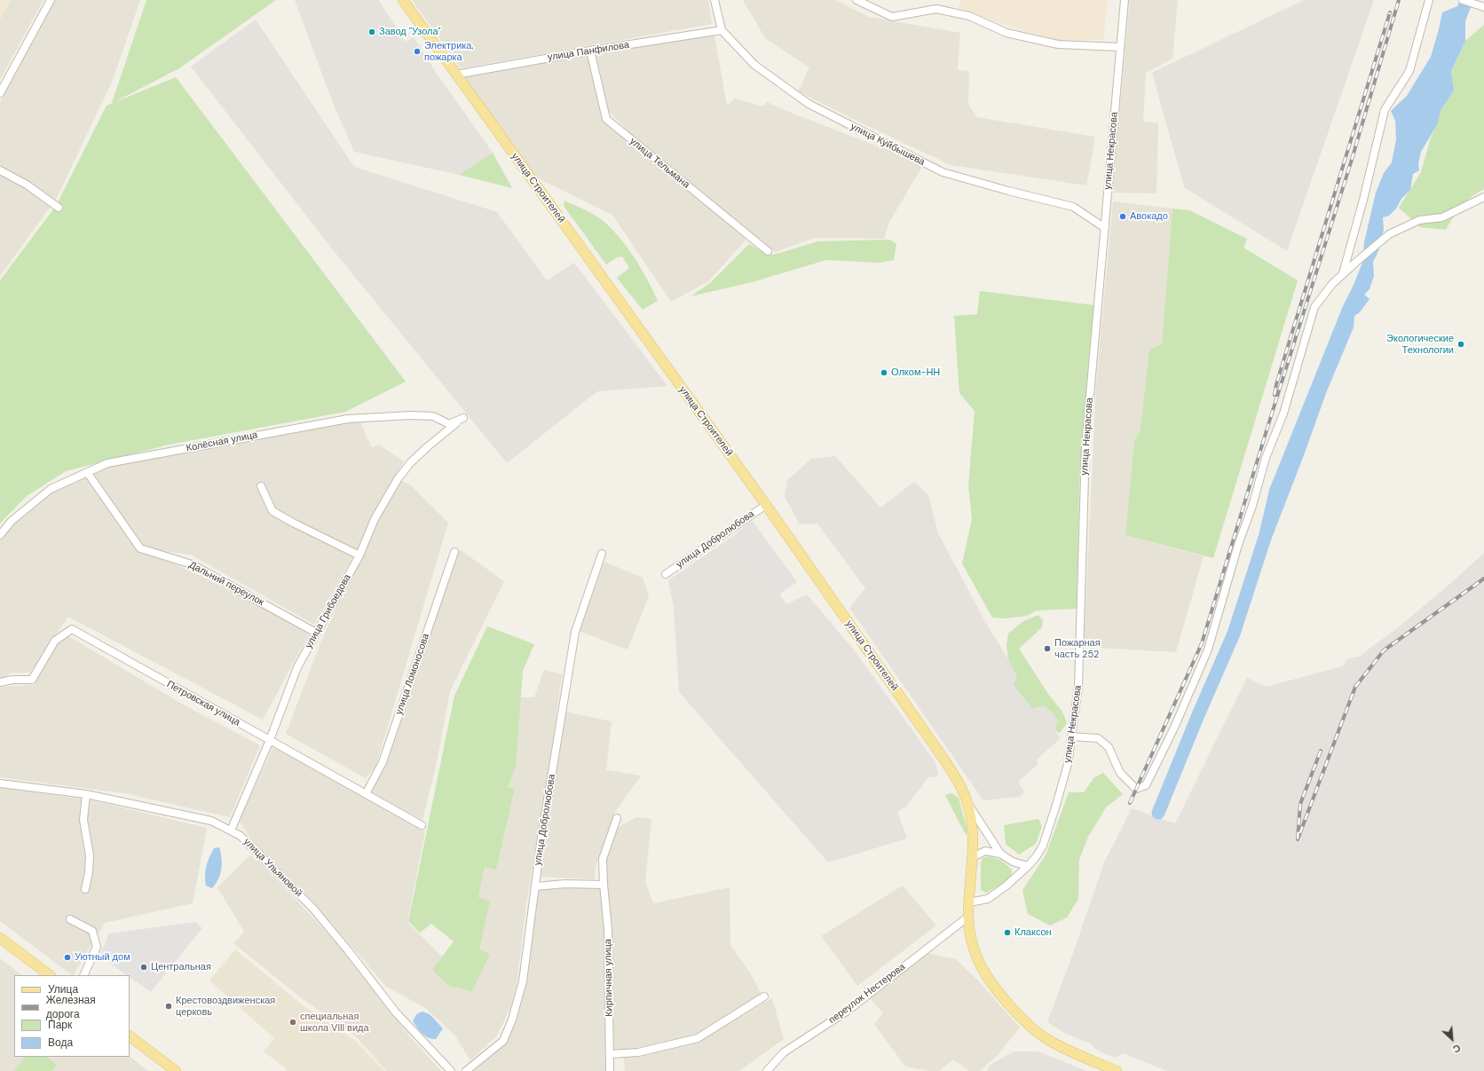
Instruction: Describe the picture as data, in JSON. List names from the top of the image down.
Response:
{
  "streets": {
    "main road": ["улица Строителей"],
    "street": [
      "улица Панфилова",
      "улица Куйбышева",
      "улица Некрасова",
      "улица Тельмана",
      "Колёсная улица",
      "улица Добролюбова",
      "Дальний переулок",
      "улица Грибоедова",
      "улица Ломоносова",
      "Петровская улица",
      "улица Ульяновой",
      "Кирпичная улица",
      "переулок Нестерова"
    ]
  },
  "crossings": [
    ["улица Панфилова", "улица Куйбышева"],
    ["улица Панфилова", "улица Тельмана"],
    ["улица Панфилова", "улица Строителей"],
    ["улица Куйбышева", "улица Некрасова"],
    ["улица Некрасова", "улица Строителей"],
    ["улица Строителей", "улица Добролюбова"],
    ["улица Строителей", "переулок Нестерова"],
    ["Колёсная улица", "Дальний переулок"],
    ["Колёсная улица", "улица Грибоедова"],
    ["Дальний переулок", "улица Грибоедова"],
    ["улица Грибоедова", "Петровская улица"],
    ["улица Грибоедова", "улица Ульяновой"],
    ["улица Ломоносова", "Петровская улица"]
  ],
  "places": [
    "Завод \"Узола\"",
    "Электрика, пожарка",
    "Авокадо",
    "Экологические Технологии",
    "Олком-НН",
    "Пожарная часть 252",
    "Клаксон",
    "Уютный дом",
    "Центральная",
    "Крестовоздвиженская церковь",
    "специальная школа VIII вида"
  ],
  "legend": [
    "Улица",
    "Железная дорога",
    "Парк",
    "Вода"
  ],
  "north": "bottom right"
}
